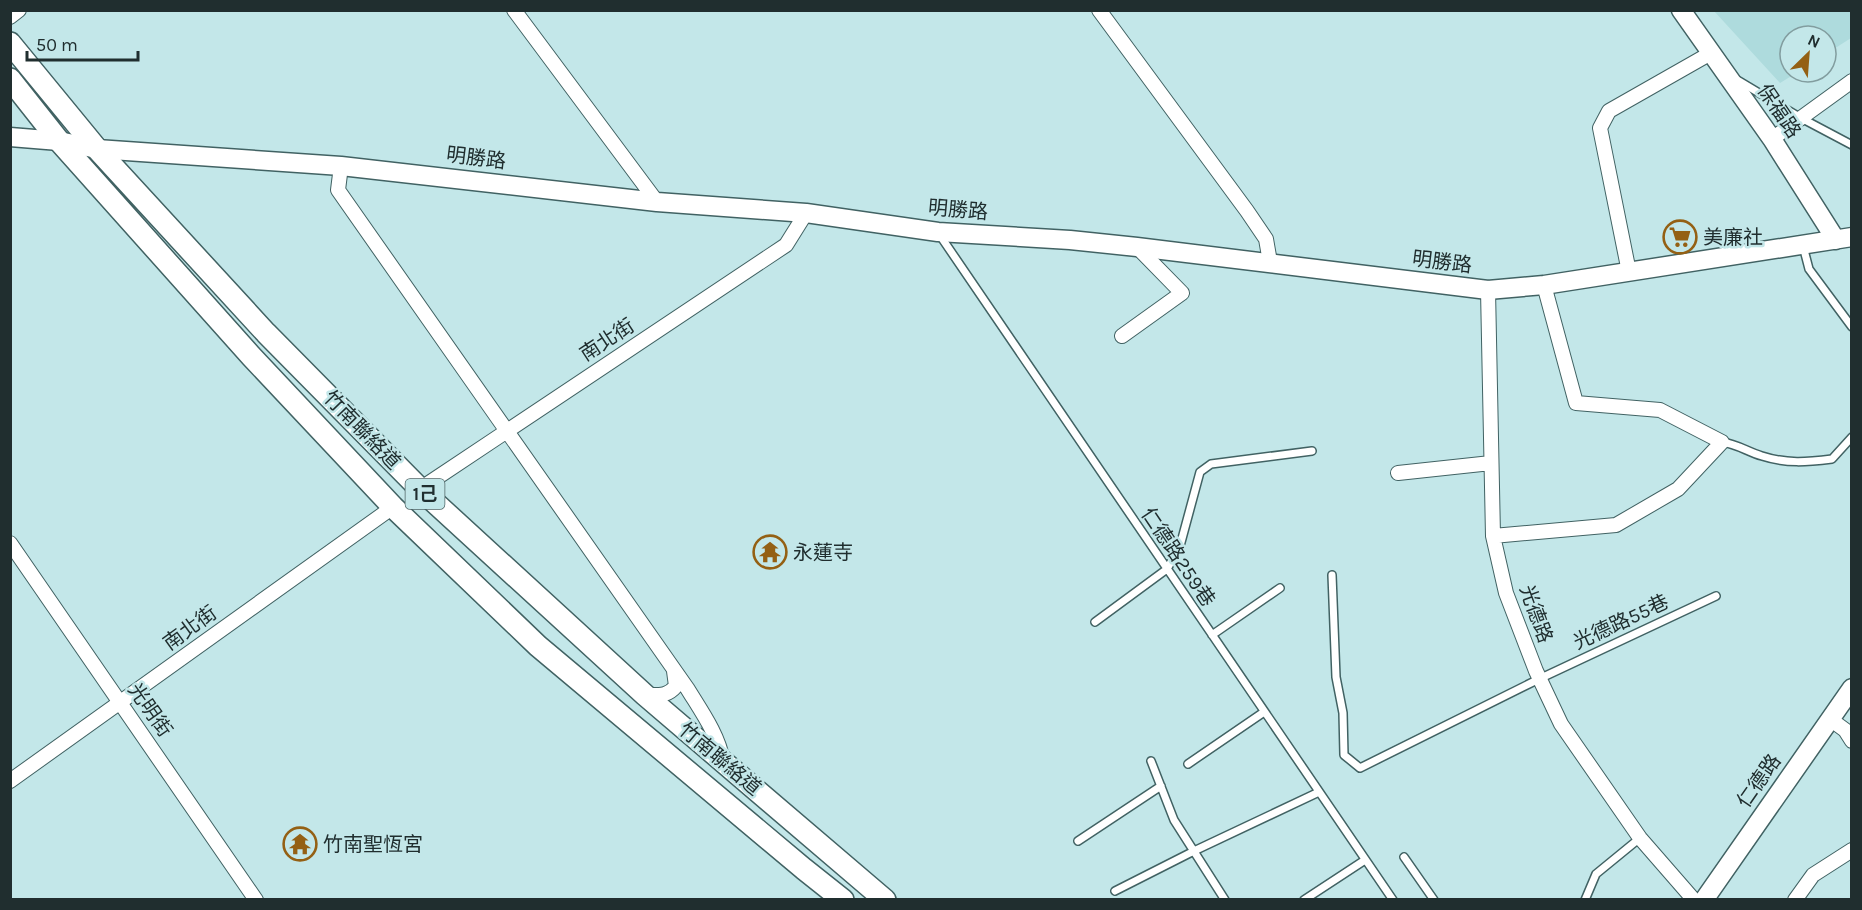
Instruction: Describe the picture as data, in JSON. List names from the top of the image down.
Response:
{
  "streets": {
    "main road": ["竹南聯絡道", "1己"],
    "street": [
      "保福路",
      "明勝路",
      "南北街",
      "光德路",
      "光明街",
      "仁德路"
    ],
    "lane": ["仁德路259巷", "光德路55巷"]
  },
  "crossings": [
    ["保福路", "明勝路"],
    ["明勝路", "南北街"],
    ["明勝路", "竹南聯絡道"],
    ["明勝路", "仁德路259巷"],
    ["明勝路", "光德路"],
    ["南北街", "竹南聯絡道"],
    ["南北街", "光明街"],
    ["光德路", "光德路55巷"]
  ],
  "places": {
    "supermarket": ["美廉社"],
    "temple": ["永蓮寺", "竹南聖恆宮"]
  },
  "scale_bar": "50 m",
  "north": "top right"
}
